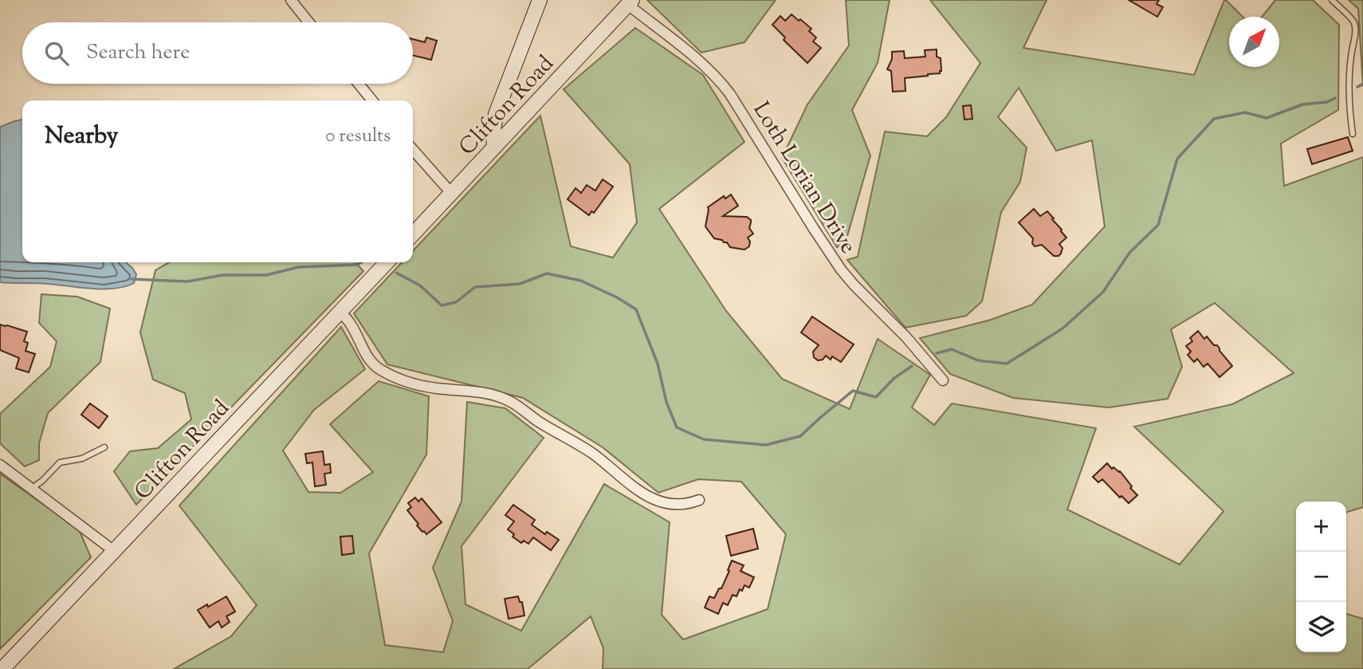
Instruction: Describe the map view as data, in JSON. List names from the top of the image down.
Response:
{
  "streets": {
    "main road": ["Clifton Road"],
    "street": ["Loth Lorian Drive"]
  },
  "crossings": [
    ["Clifton Road", "Loth Lorian Drive"]
  ],
  "north": "top right",
  "page": {
    "search": "Search here",
    "heading": ["Nearby", "0 results"],
    "map_buttons": ["+", "−"]
  }
}
